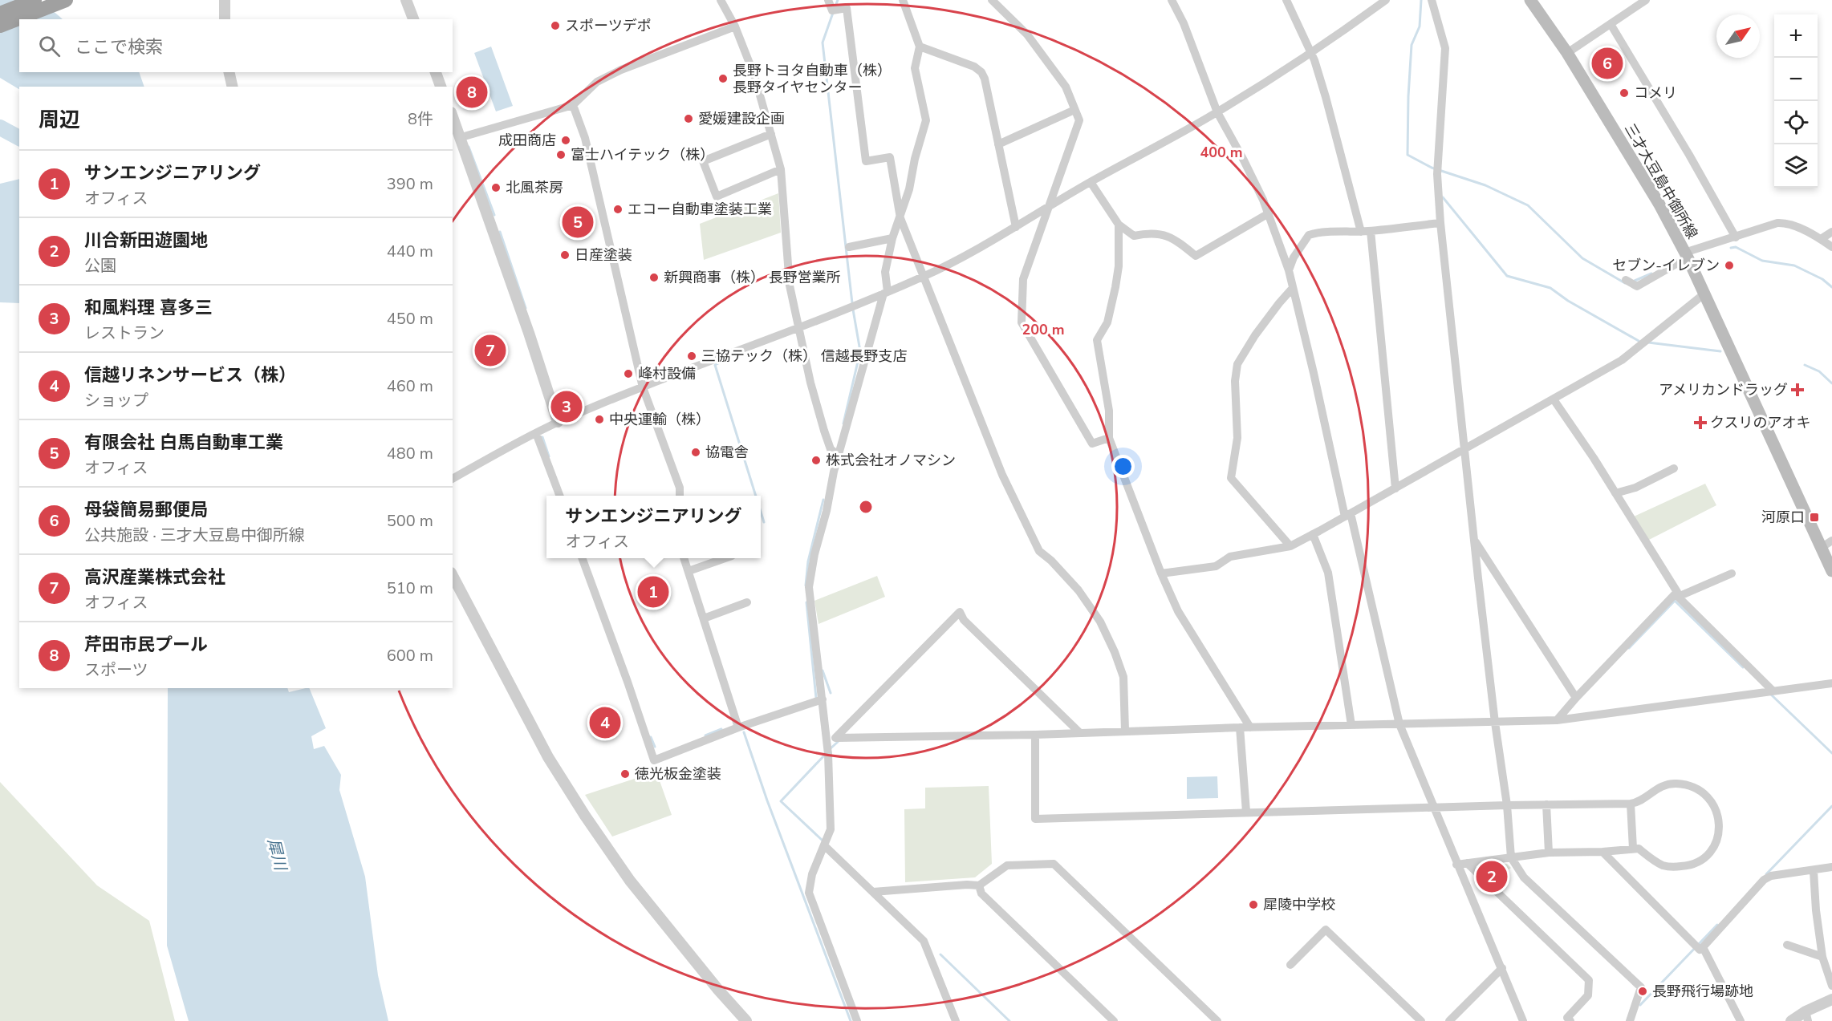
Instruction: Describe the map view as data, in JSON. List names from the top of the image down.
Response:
{
  "streets": {
    "main road": ["三才大豆島中御所線"]
  },
  "water": ["犀川"],
  "places": {
    "other": [
      "スポーツデポ",
      "長野トヨタ自動車（株） 長野タイヤセンター",
      "コメリ",
      "愛媛建設企画",
      "成田商店",
      "富士ハイテック（株）",
      "北風茶房",
      "エコー自動車塗装工業",
      "日産塗装",
      "セブン-イレブン",
      "新興商事（株） 長野営業所",
      "三協テック（株） 信越長野支店",
      "峰村設備",
      "中央運輸（株）",
      "協電舎",
      "株式会社オノマシン",
      "徳光板金塗装",
      "犀陵中学校",
      "長野飛行場跡地"
    ],
    "health": ["アメリカンドラッグ", "クスリのアオキ"],
    "transit": ["河原口"]
  },
  "north": "top right",
  "page": {
    "map_buttons": ["+", "−"],
    "search": "ここで検索",
    "pins": [
      "6",
      "8",
      "5",
      "7",
      "3",
      "1",
      "4",
      "2"
    ],
    "heading": ["周辺", "8件"],
    "list": [
      {
        "mark": "1",
        "name": "サンエンジニアリング",
        "note": "オフィス",
        "value": "390 m"
      },
      {
        "mark": "2",
        "name": "川合新田遊園地",
        "note": "公園",
        "value": "440 m"
      },
      {
        "mark": "3",
        "name": "和風料理 喜多三",
        "note": "レストラン",
        "value": "450 m"
      },
      {
        "mark": "4",
        "name": "信越リネンサービス（株）",
        "note": "ショップ",
        "value": "460 m"
      },
      {
        "mark": "5",
        "name": "有限会社 白馬自動車工業",
        "note": "オフィス",
        "value": "480 m"
      },
      {
        "mark": "6",
        "name": "母袋簡易郵便局",
        "note": "公共施設 · 三才大豆島中御所線",
        "value": "500 m"
      },
      {
        "mark": "7",
        "name": "高沢産業株式会社",
        "note": "オフィス",
        "value": "510 m"
      },
      {
        "mark": "8",
        "name": "芹田市民プール",
        "note": "スポーツ",
        "value": "600 m"
      }
    ],
    "popup": ["サンエンジニアリング", "オフィス"]
  },
  "rings": ["400 m", "200 m"]
}
